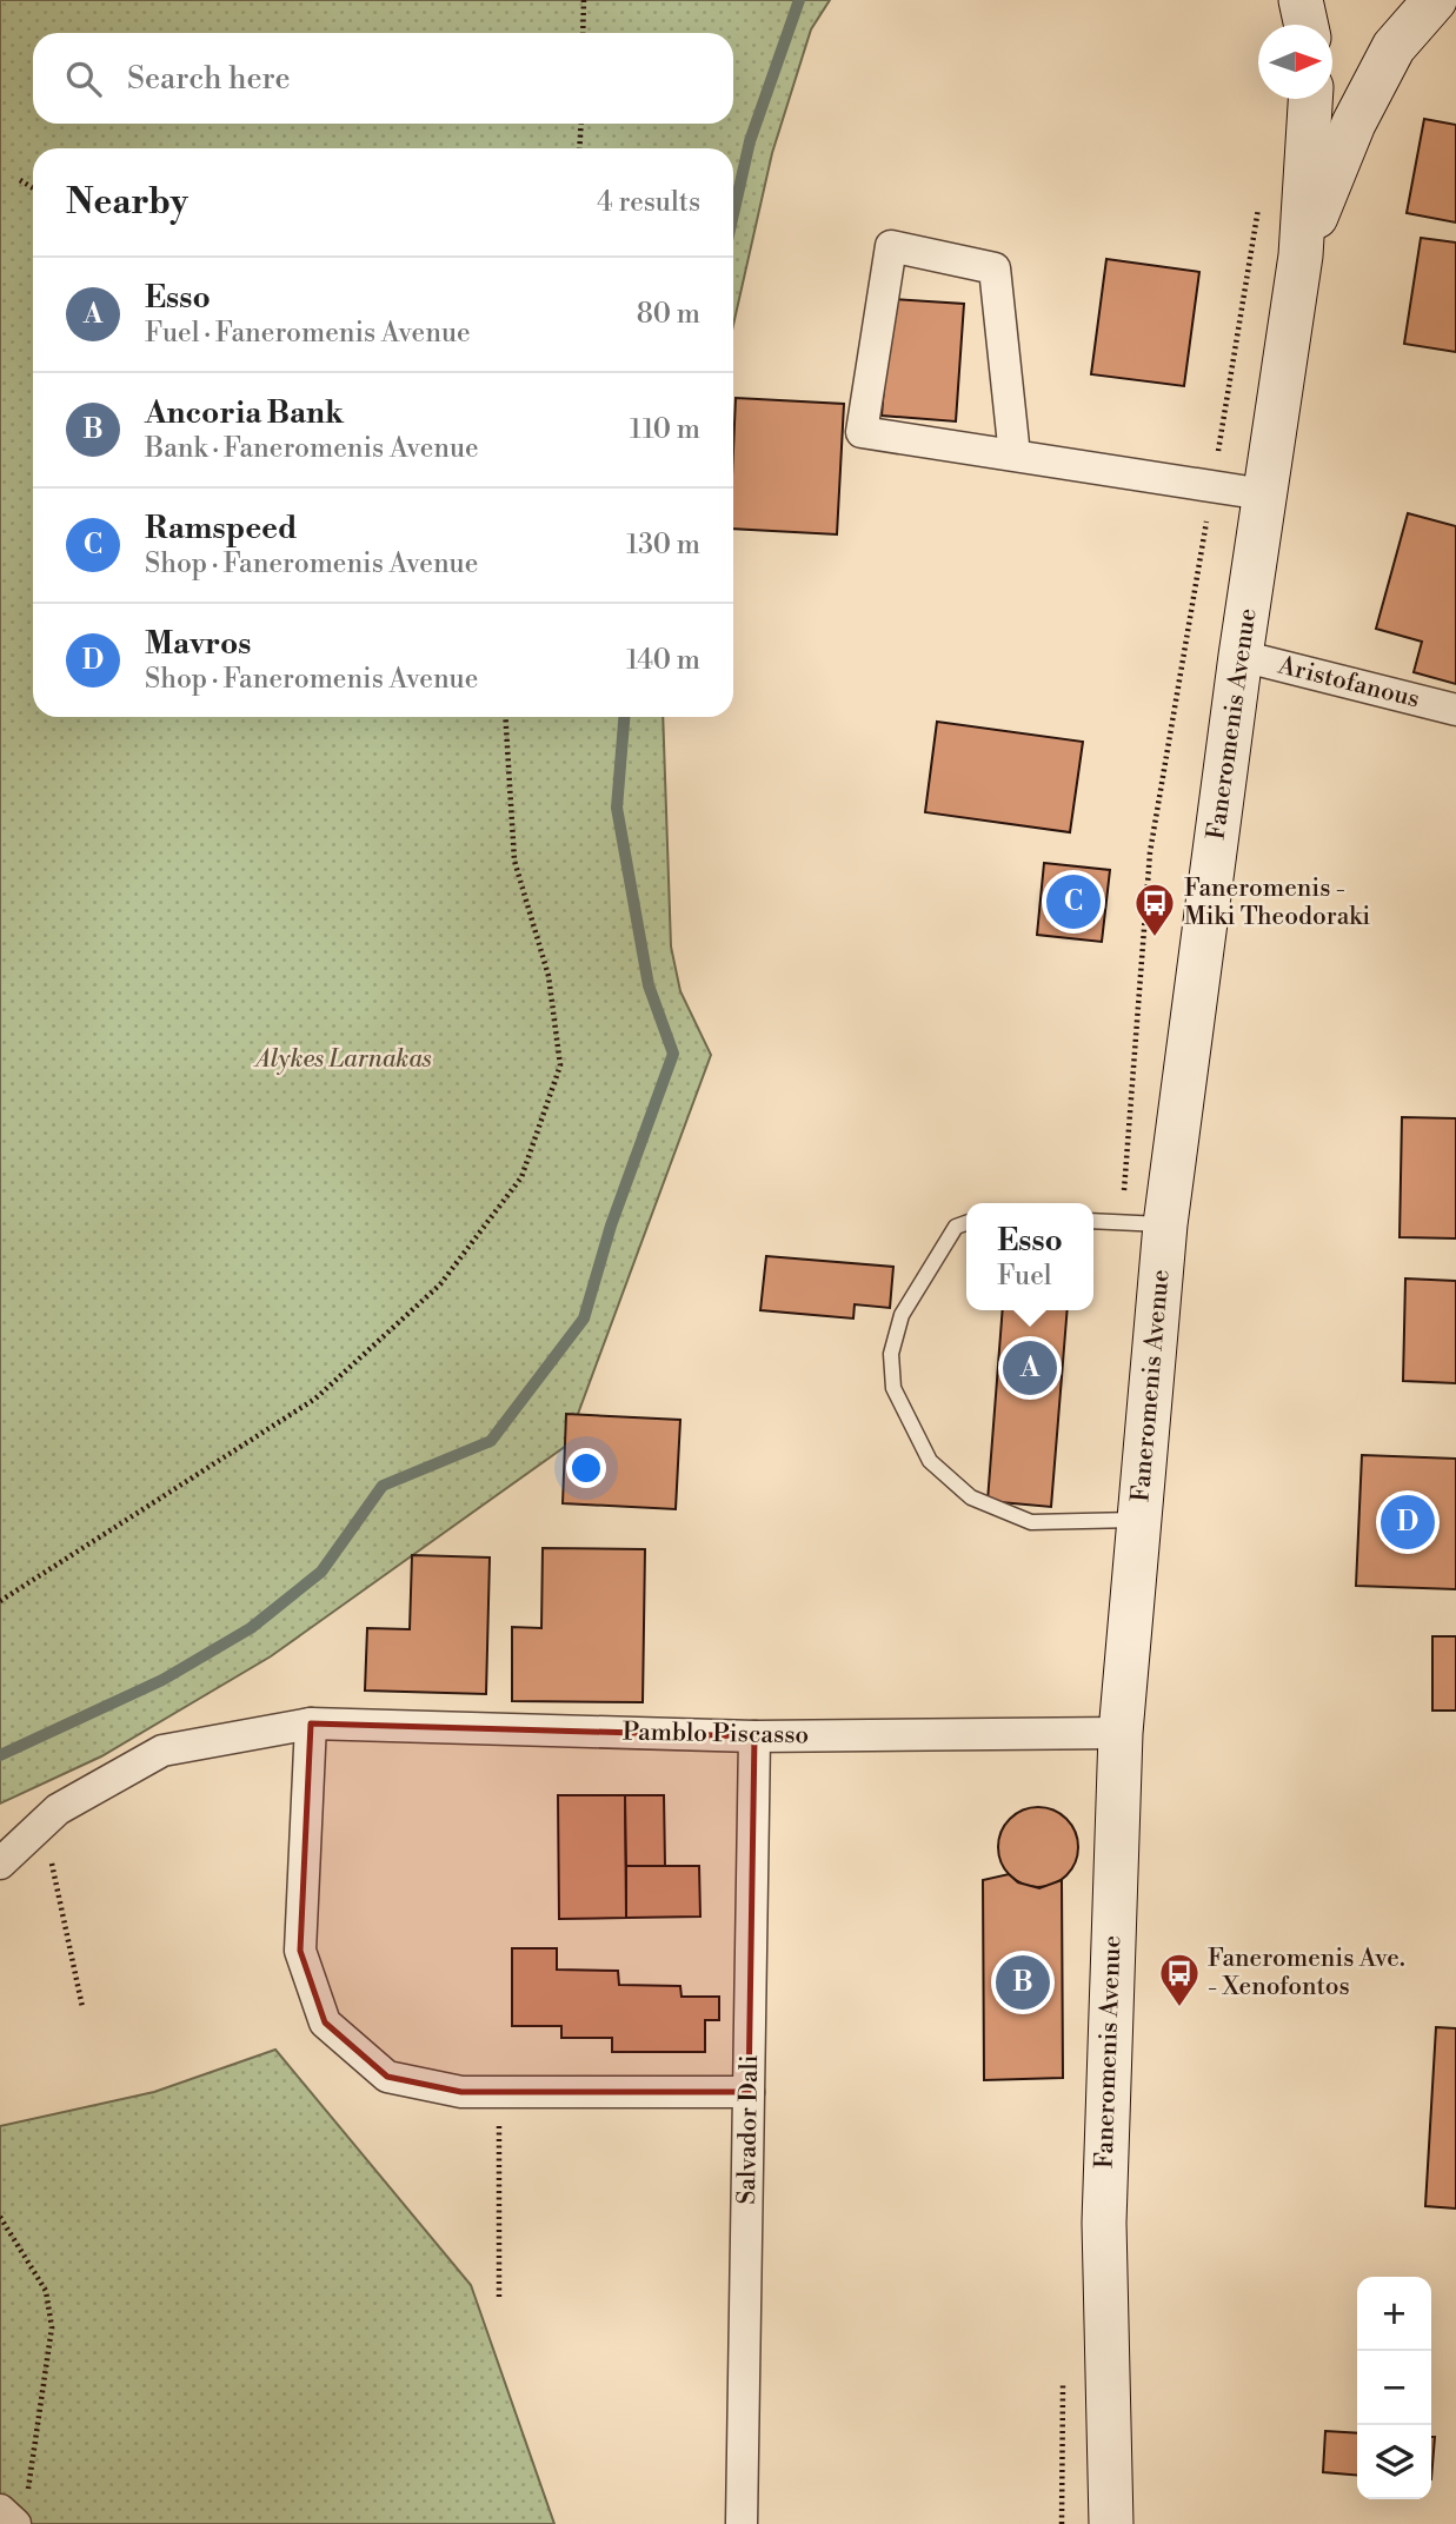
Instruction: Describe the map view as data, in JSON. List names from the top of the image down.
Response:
{
  "streets": {
    "main road": ["Faneromenis Avenue"],
    "street": ["Aristofanous", "Pamblo Piscasso", "Salvador Dali"]
  },
  "crossings": [
    ["Aristofanous", "Faneromenis Avenue"],
    ["Faneromenis Avenue", "Pamblo Piscasso"],
    ["Pamblo Piscasso", "Salvador Dali"]
  ],
  "parks": ["Alykes Larnakas"],
  "places": {
    "bus stop": ["Faneromenis - Miki Theodoraki", "Faneromenis Ave. - Xenofontos"]
  },
  "north": "right",
  "page": {
    "search": "Search here",
    "heading": ["Nearby", "4 results"],
    "list": [
      {
        "mark": "A",
        "name": "Esso",
        "note": "Fuel · Faneromenis Avenue",
        "value": "80 m"
      },
      {
        "mark": "B",
        "name": "Ancoria Bank",
        "note": "Bank · Faneromenis Avenue",
        "value": "110 m"
      },
      {
        "mark": "C",
        "name": "Ramspeed",
        "note": "Shop · Faneromenis Avenue",
        "value": "130 m"
      },
      {
        "mark": "D",
        "name": "Mavros",
        "note": "Shop · Faneromenis Avenue",
        "value": "140 m"
      }
    ],
    "pins": [
      "C",
      "A",
      "D",
      "B"
    ],
    "popup": ["Esso", "Fuel"],
    "map_buttons": ["+", "−"]
  }
}
